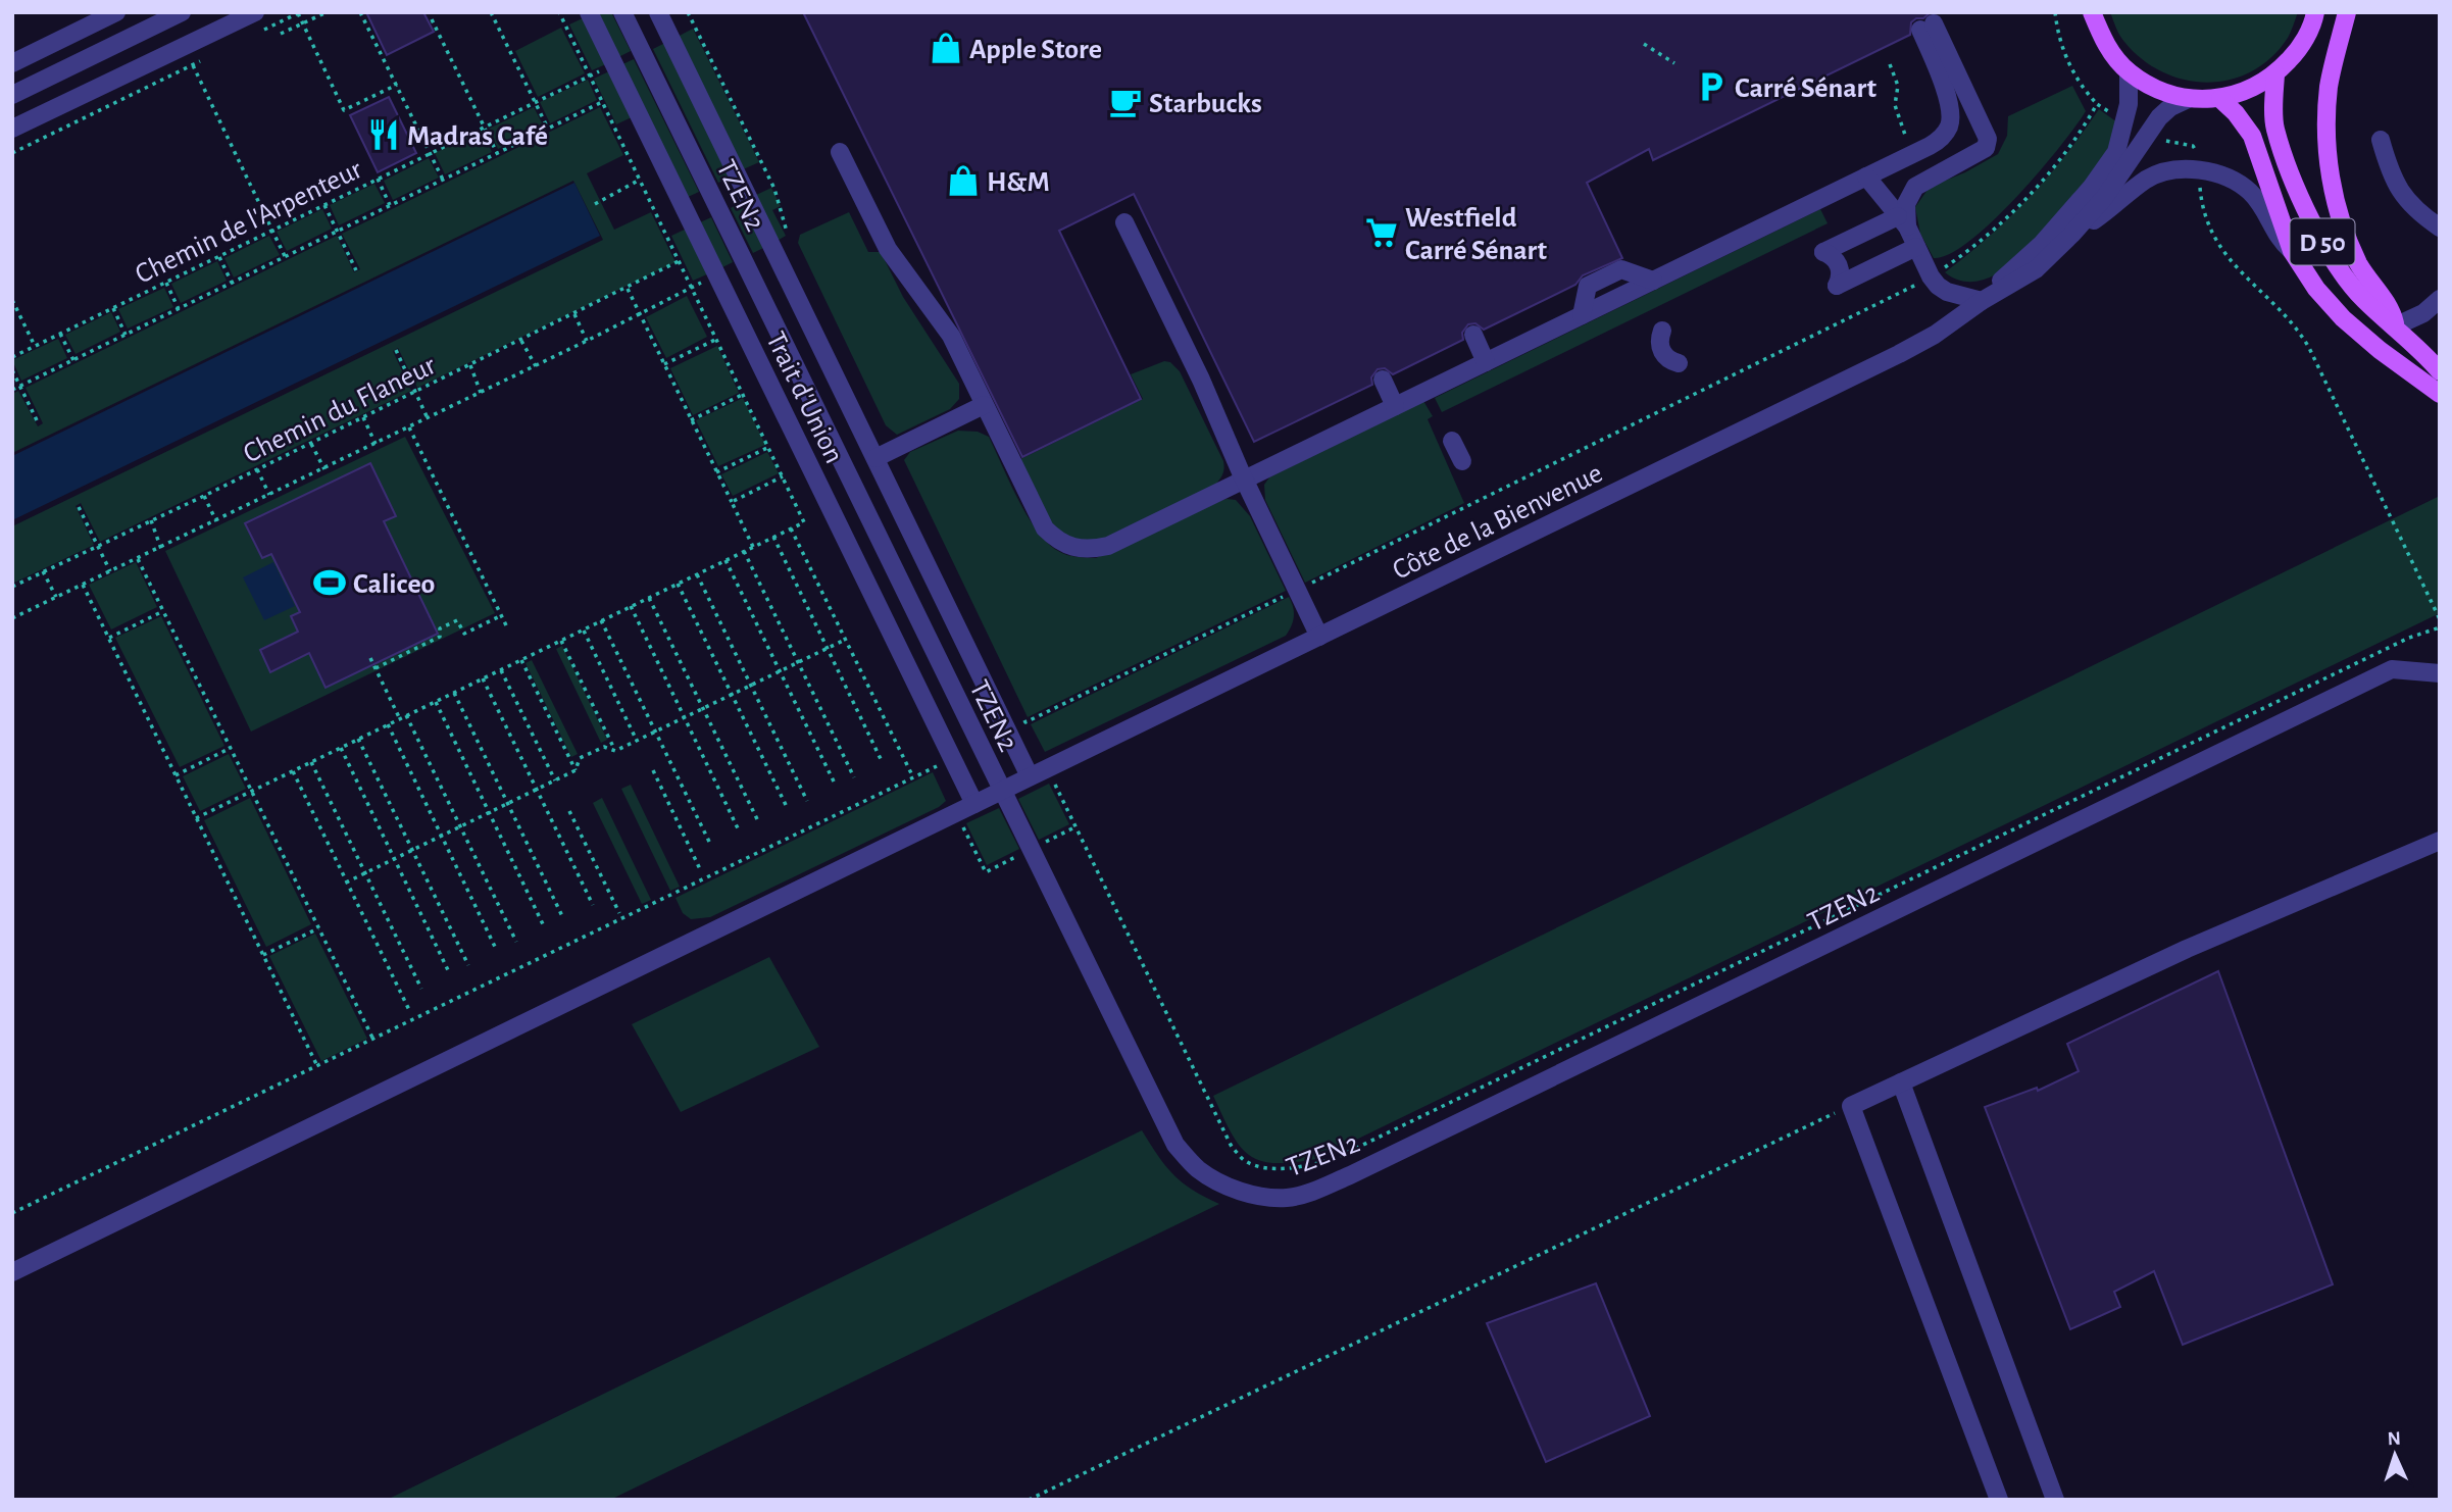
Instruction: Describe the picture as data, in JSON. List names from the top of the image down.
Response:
{
  "streets": {
    "main road": ["D 50"],
    "street": ["TZEN2", "Trait d'Union", "Côte de la Bienvenue"],
    "path": ["Chemin de l'Arpenteur", "Chemin du Flaneur"]
  },
  "crossings": [
    ["TZEN2", "Côte de la Bienvenue"],
    ["Chemin de l'Arpenteur", "Trait d'Union"],
    ["Trait d'Union", "Côte de la Bienvenue"]
  ],
  "places": {
    "shop": ["Apple Store", "H&M"],
    "parking": ["Carré Sénart"],
    "cafe": ["Starbucks"],
    "restaurant": ["Madras Café"],
    "supermarket": ["Westfield Carré Sénart"],
    "sports": ["Caliceo"]
  },
  "north": "top"
}
